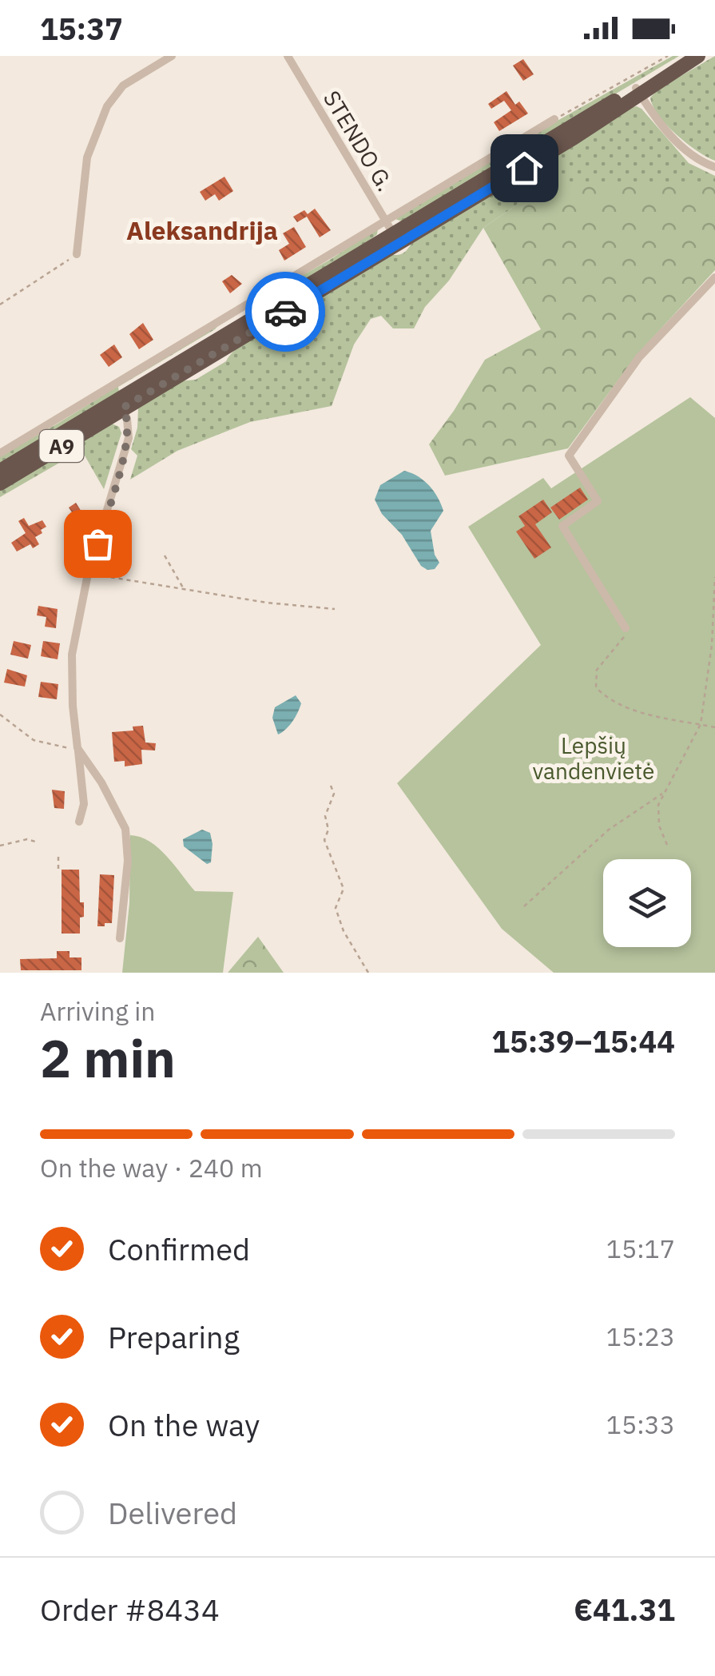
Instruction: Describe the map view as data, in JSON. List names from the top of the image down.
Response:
{
  "streets": {
    "highway": ["A9"],
    "street": ["STENDO G."]
  },
  "crossings": [
    ["STENDO G.", "A9"]
  ],
  "districts": ["Aleksandrija"],
  "parks": ["Lepšių vandenvietė"],
  "page": {
    "status": "15:37",
    "heading": ["2 min", "Arriving in", "15:39–15:44"],
    "panel": ["Order #8434", "€41.31"],
    "bar": "On the way · 240 m",
    "list": [
      ["Confirmed", "15:17"],
      ["Preparing", "15:23"],
      ["On the way", "15:33"],
      "Delivered"
    ]
  }
}
